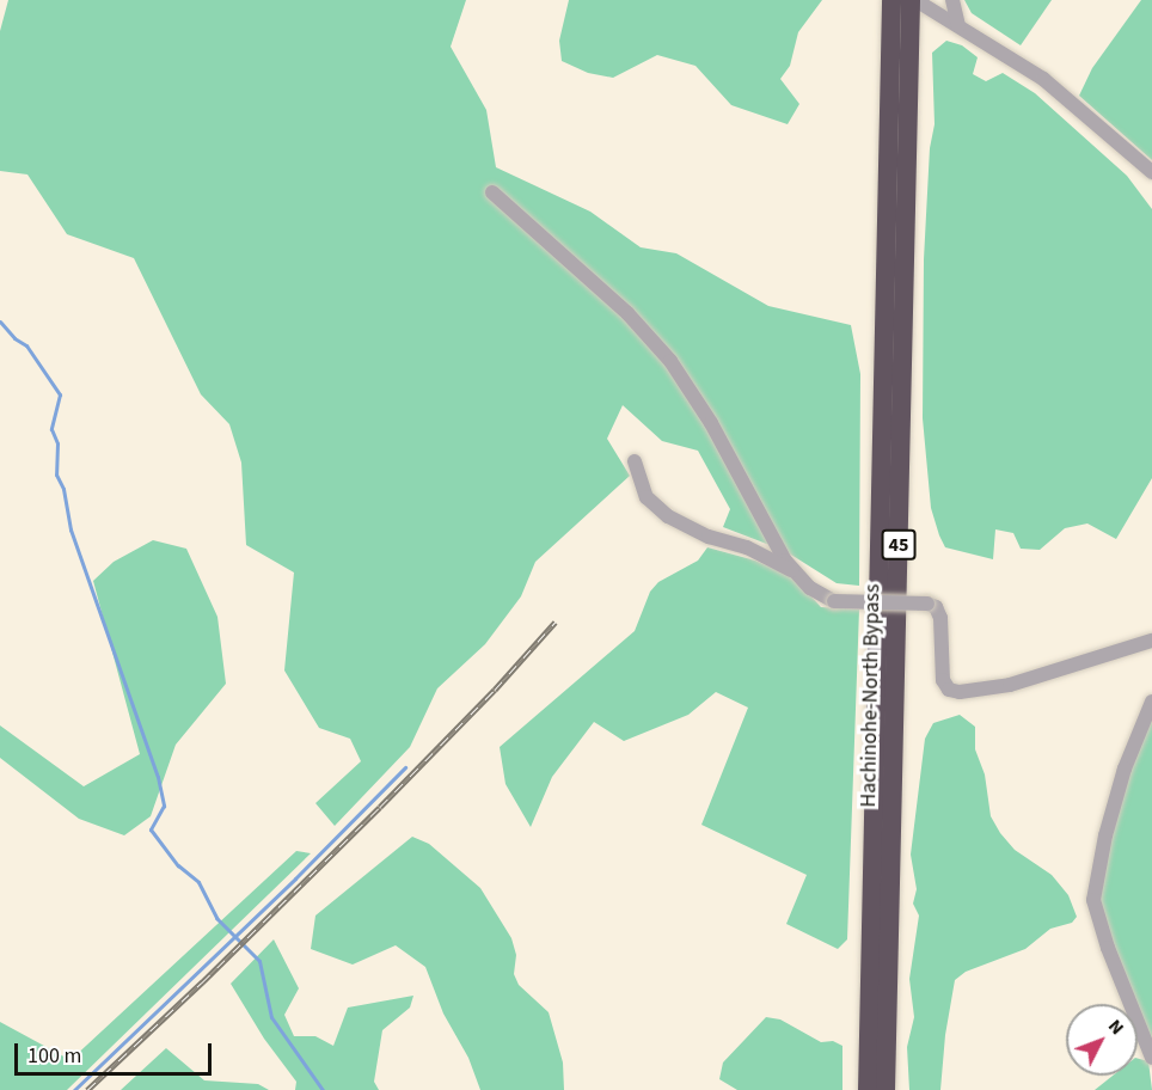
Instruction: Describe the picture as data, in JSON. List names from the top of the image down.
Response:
{
  "streets": {
    "highway": ["45", "Hachinohe-North Bypass"]
  },
  "scale_bar": "100 m",
  "north": "top right"
}
